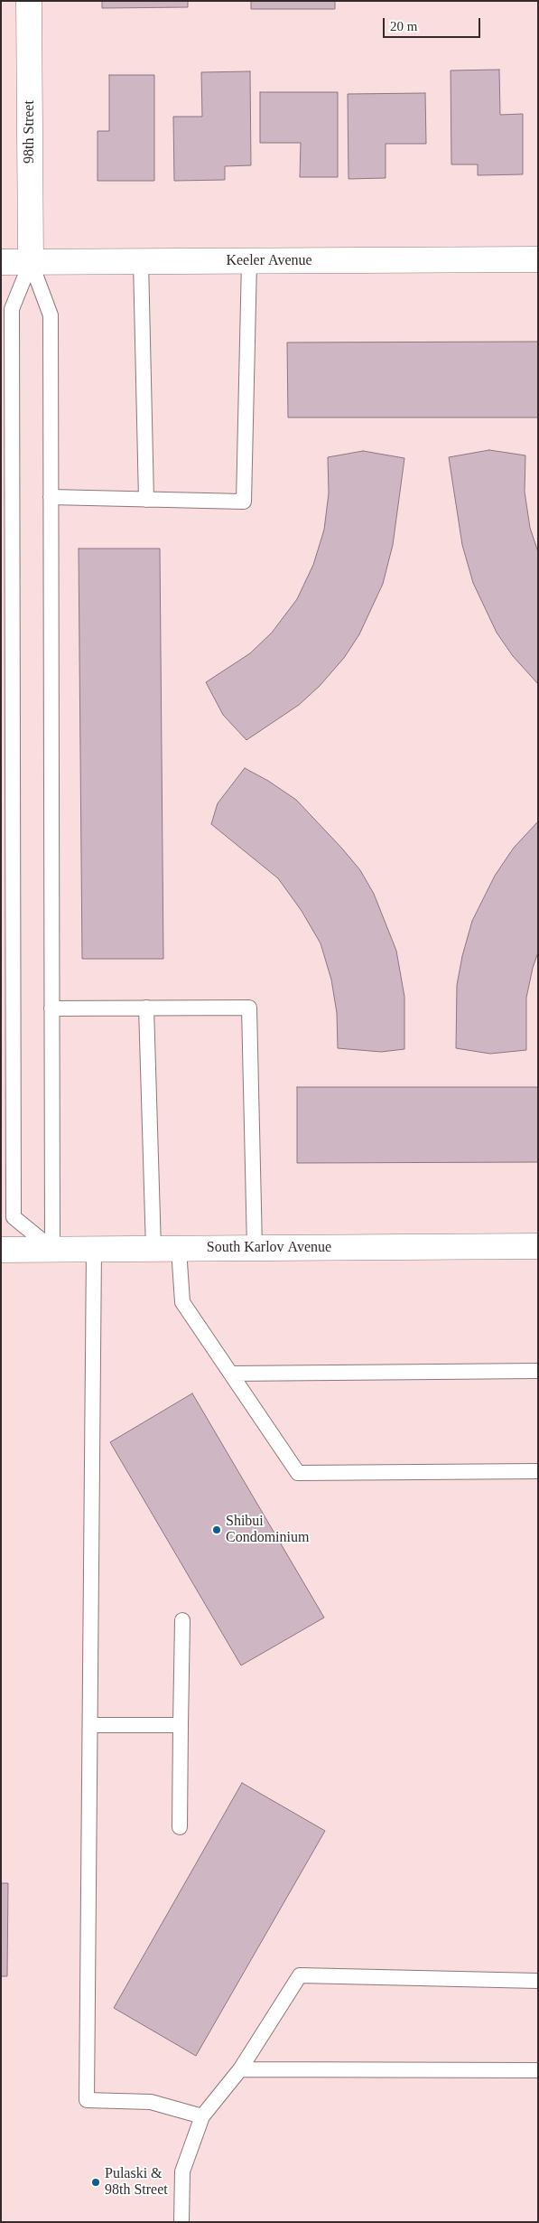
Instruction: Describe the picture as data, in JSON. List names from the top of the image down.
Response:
{
  "streets": {
    "street": ["98th Street", "Keeler Avenue", "South Karlov Avenue"]
  },
  "crossings": [
    ["98th Street", "Keeler Avenue"]
  ],
  "places": ["Shibui Condominium", "Pulaski & 98th Street"],
  "scale_bar": "20 m"
}
